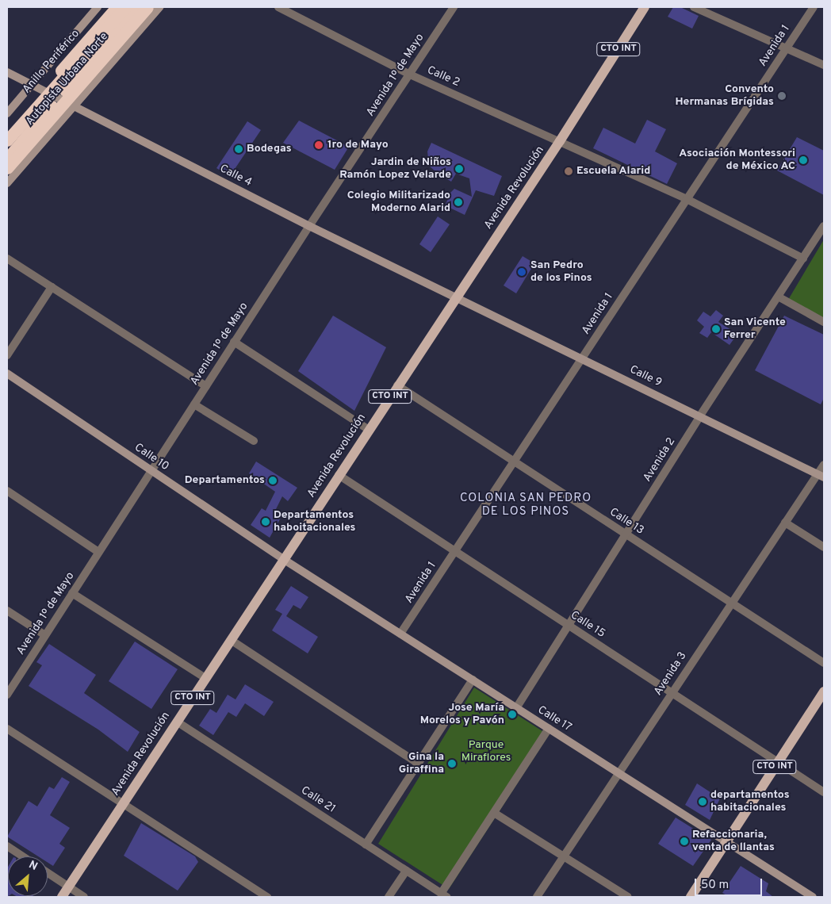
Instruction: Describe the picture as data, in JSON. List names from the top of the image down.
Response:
{
  "streets": {
    "highway": ["Anillo Periférico", "Autopista Urbana Norte"],
    "main road": ["CTO INT", "Avenida Revolución"],
    "street": [
      "Avenida 1",
      "Avenida 1º de Mayo",
      "Calle 2",
      "Calle 4",
      "Calle 9",
      "Calle 10",
      "Avenida 2",
      "Calle 13",
      "Calle 15",
      "Avenida 3",
      "Calle 17",
      "Calle 21"
    ]
  },
  "crossings": [
    ["Avenida 1", "Calle 2"],
    ["Avenida 1", "Calle 9"],
    ["Avenida 1", "Calle 13"],
    ["Avenida 1", "Calle 15"],
    ["Avenida 1", "Calle 17"],
    ["CTO INT", "Calle 15"],
    ["CTO INT", "Calle 17"],
    ["Avenida 1º de Mayo", "Calle 2"],
    ["Avenida 1º de Mayo", "Calle 4"],
    ["Avenida 1º de Mayo", "Calle 10"],
    ["Calle 2", "Avenida Revolución"],
    ["Calle 2", "Avenida 2"],
    ["Calle 4", "Avenida Revolución"],
    ["Calle 4", "Calle 9"],
    ["Avenida Revolución", "Calle 9"],
    ["Avenida Revolución", "Calle 10"],
    ["Avenida Revolución", "Calle 13"],
    ["Avenida Revolución", "Calle 15"],
    ["Avenida Revolución", "Calle 17"],
    ["Avenida Revolución", "Calle 21"],
    ["Calle 9", "Avenida 2"],
    ["Calle 9", "Avenida 3"],
    ["Calle 10", "Calle 17"],
    ["Avenida 2", "Calle 13"],
    ["Avenida 2", "Calle 15"],
    ["Avenida 2", "Calle 17"],
    ["Calle 13", "Avenida 3"],
    ["Calle 15", "Avenida 3"],
    ["Avenida 3", "Calle 17"]
  ],
  "districts": ["COLONIA SAN PEDRO DE LOS PINOS"],
  "parks": ["Parque Miraflores"],
  "places": [
    "Convento Hermanas Brígidas",
    "1ro de Mayo",
    "Bodegas",
    "Asociación Montessori de México AC",
    "Jardin de Niños Ramón Lopez Velarde",
    "Escuela Alarid",
    "Colegio Militarizado Moderno Alarid",
    "San Pedro de los Pinos",
    "San Vicente Ferrer",
    "Departamentos",
    "Departamentos haboitacionales",
    "Jose María Morelos y Pavón",
    "Gina la Giraffina",
    "departamentos habitacionales",
    "Refaccionaria, venta de llantas"
  ],
  "scale_bar": "50 m",
  "north": "top right"
}
